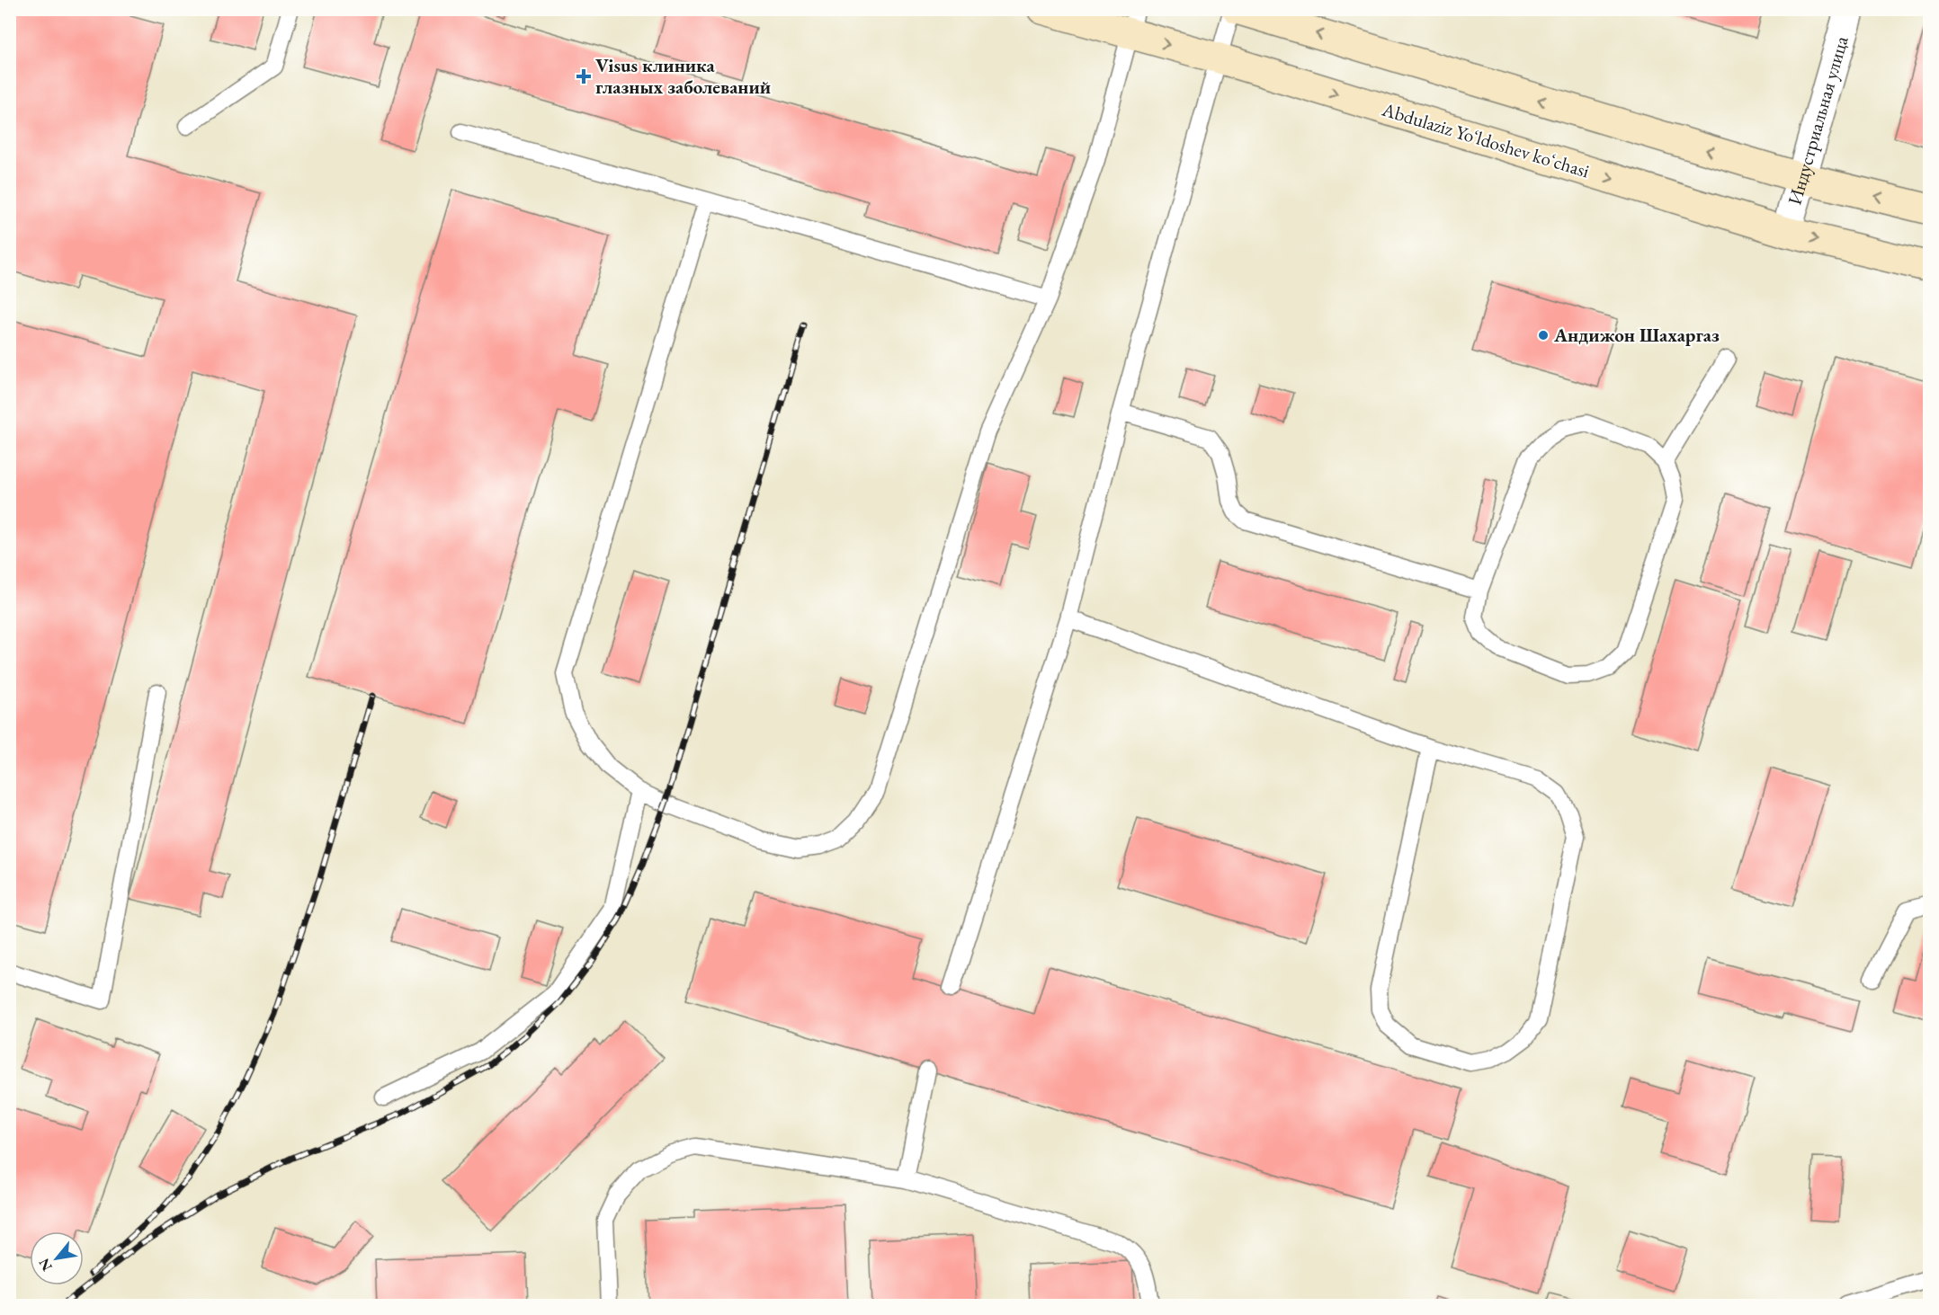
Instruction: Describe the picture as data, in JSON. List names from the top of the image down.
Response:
{
  "streets": {
    "main road": ["Abdulaziz Yoʻldoshev koʻchasi"],
    "street": ["Индустриальная улица"]
  },
  "crossings": [
    ["Индустриальная улица", "Abdulaziz Yoʻldoshev koʻchasi"]
  ],
  "places": {
    "health": ["Visus клиника глазных заболеваний"],
    "other": ["Андижон Шахаргаз"]
  },
  "north": "bottom left"
}
